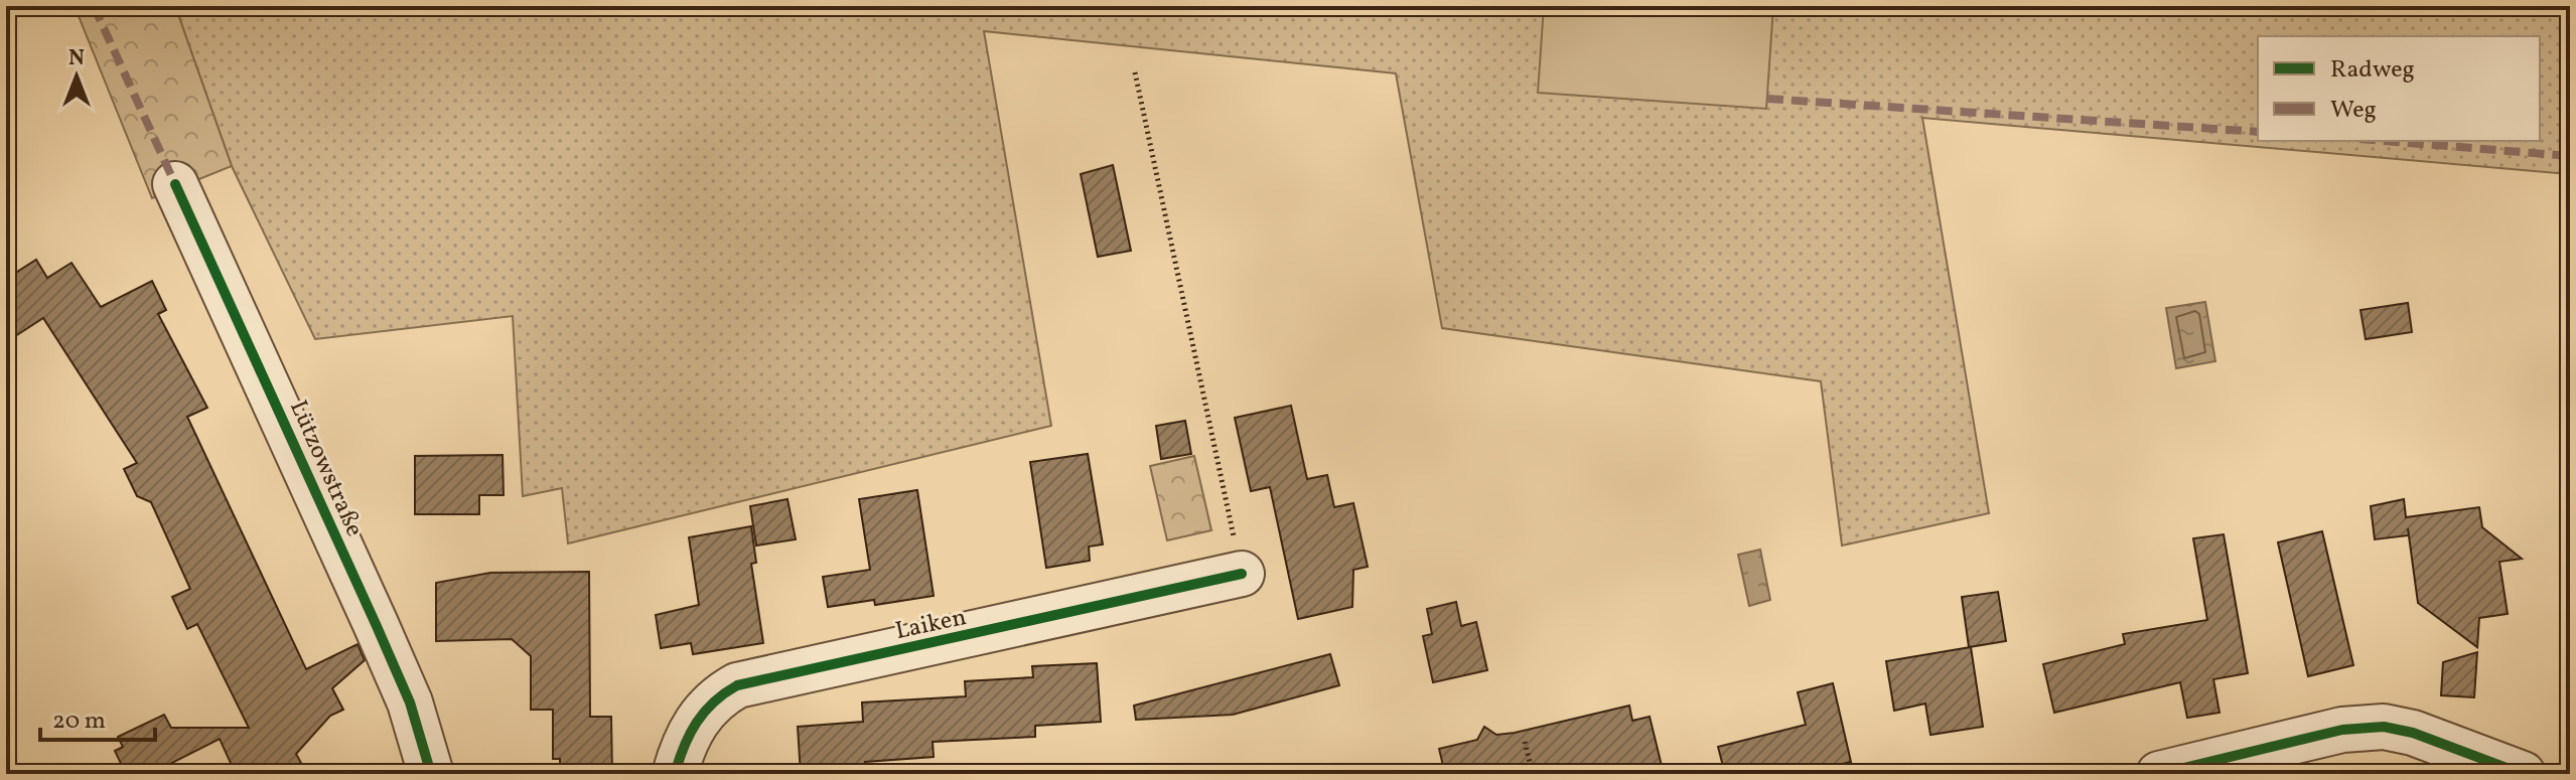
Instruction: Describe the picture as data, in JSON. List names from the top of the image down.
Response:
{
  "streets": {
    "street": ["Lützowstraße", "Laiken"]
  },
  "legend": ["Radweg", "Weg"],
  "scale_bar": "20 m",
  "north": "top"
}
